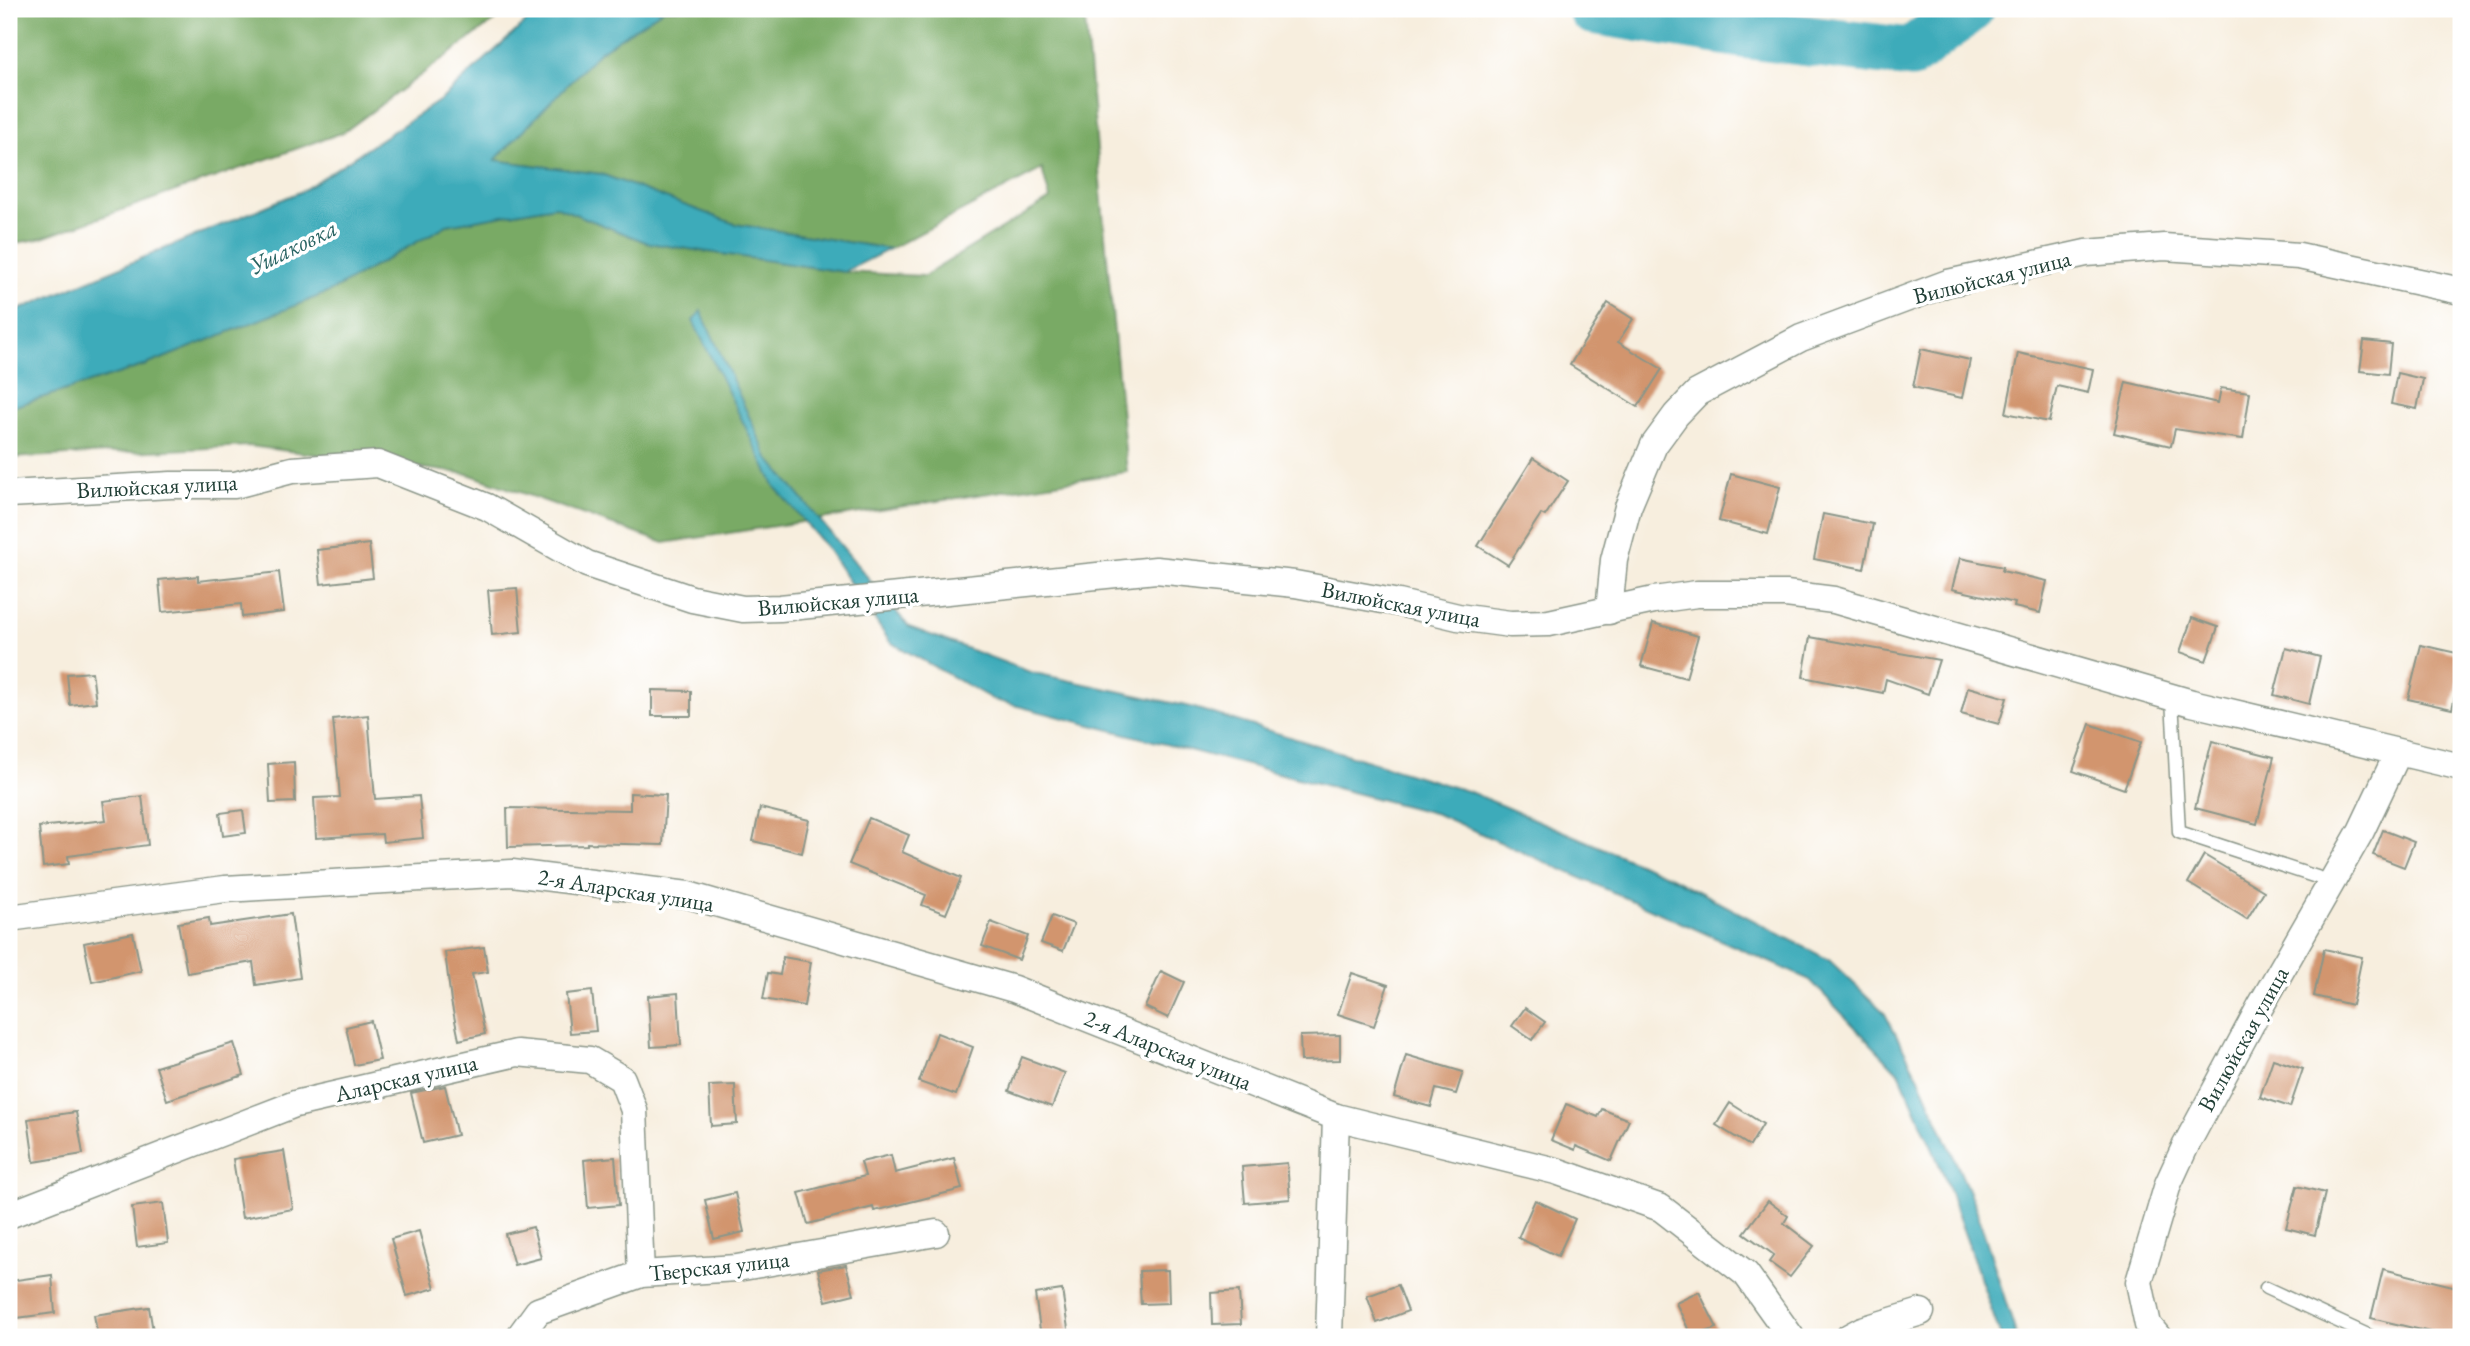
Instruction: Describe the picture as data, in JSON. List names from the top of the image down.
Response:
{
  "streets": {
    "street": [
      "Вилюйская улица",
      "2-я Аларская улица",
      "Аларская улица",
      "Тверская улица"
    ]
  },
  "crossings": [
    ["Аларская улица", "Тверская улица"]
  ],
  "water": ["Ушаковка"]
}
